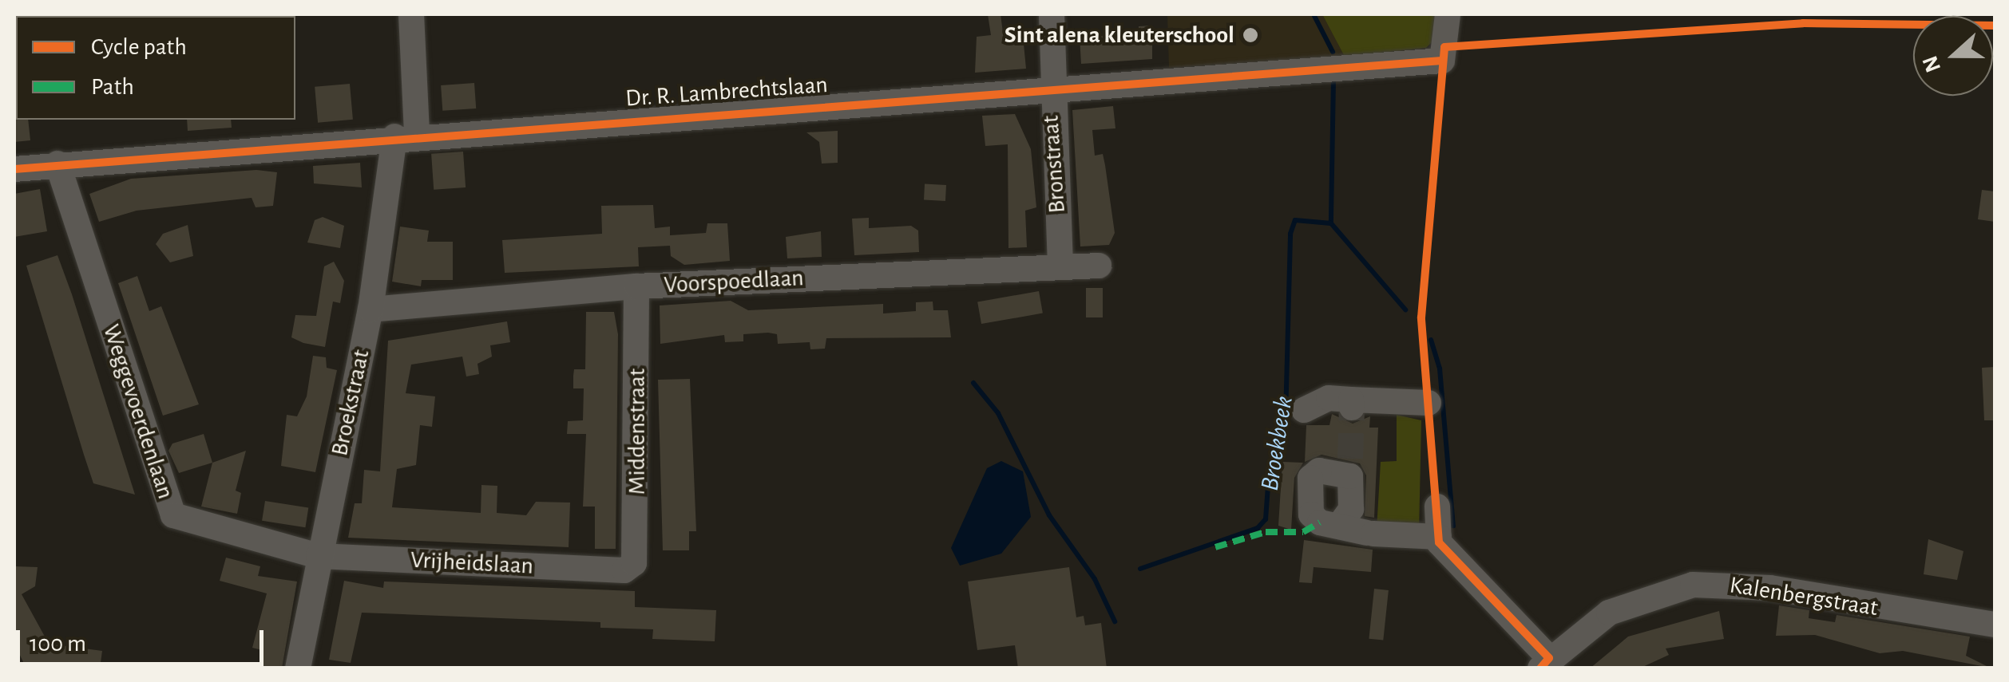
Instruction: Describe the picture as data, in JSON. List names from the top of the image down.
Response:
{
  "streets": {
    "street": [
      "Dr. R. Lambrechtslaan",
      "Bronstraat",
      "Voorspoedlaan",
      "Broekstraat",
      "Weggevoerdenlaan",
      "Middenstraat",
      "Vrijheidslaan",
      "Kalenbergstraat"
    ]
  },
  "crossings": [
    ["Dr. R. Lambrechtslaan", "Bronstraat"],
    ["Dr. R. Lambrechtslaan", "Broekstraat"],
    ["Dr. R. Lambrechtslaan", "Weggevoerdenlaan"],
    ["Bronstraat", "Voorspoedlaan"],
    ["Voorspoedlaan", "Broekstraat"],
    ["Voorspoedlaan", "Middenstraat"],
    ["Broekstraat", "Weggevoerdenlaan"],
    ["Broekstraat", "Vrijheidslaan"],
    ["Weggevoerdenlaan", "Vrijheidslaan"],
    ["Middenstraat", "Vrijheidslaan"]
  ],
  "water": ["Broekbeek"],
  "places": ["Sint alena kleuterschool"],
  "legend": ["Cycle path", "Path"],
  "scale_bar": "100 m",
  "north": "left"
}
